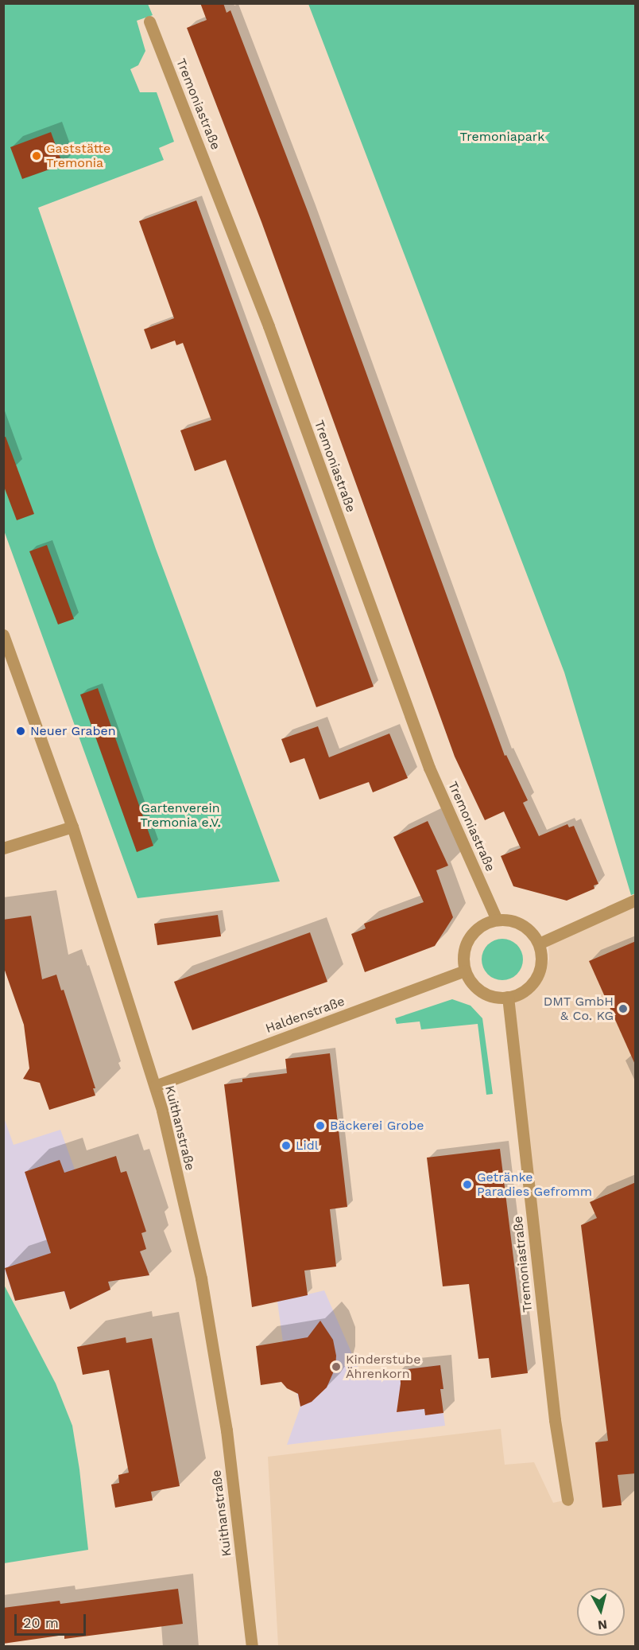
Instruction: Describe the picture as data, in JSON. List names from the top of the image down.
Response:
{
  "streets": {
    "street": ["Tremoniastraße", "Haldenstraße", "Kuithanstraße"]
  },
  "crossings": [
    ["Tremoniastraße", "Haldenstraße"],
    ["Haldenstraße", "Kuithanstraße"]
  ],
  "parks": ["Tremoniapark", "Gartenverein Tremonia e.V."],
  "places": [
    "Gaststätte Tremonia",
    "Neuer Graben",
    "DMT GmbH & Co. KG",
    "Bäckerei Grobe",
    "Lidl",
    "Getränke Paradies Gefromm",
    "Kinderstube Ährenkorn"
  ],
  "scale_bar": "20 m",
  "north": "bottom"
}
